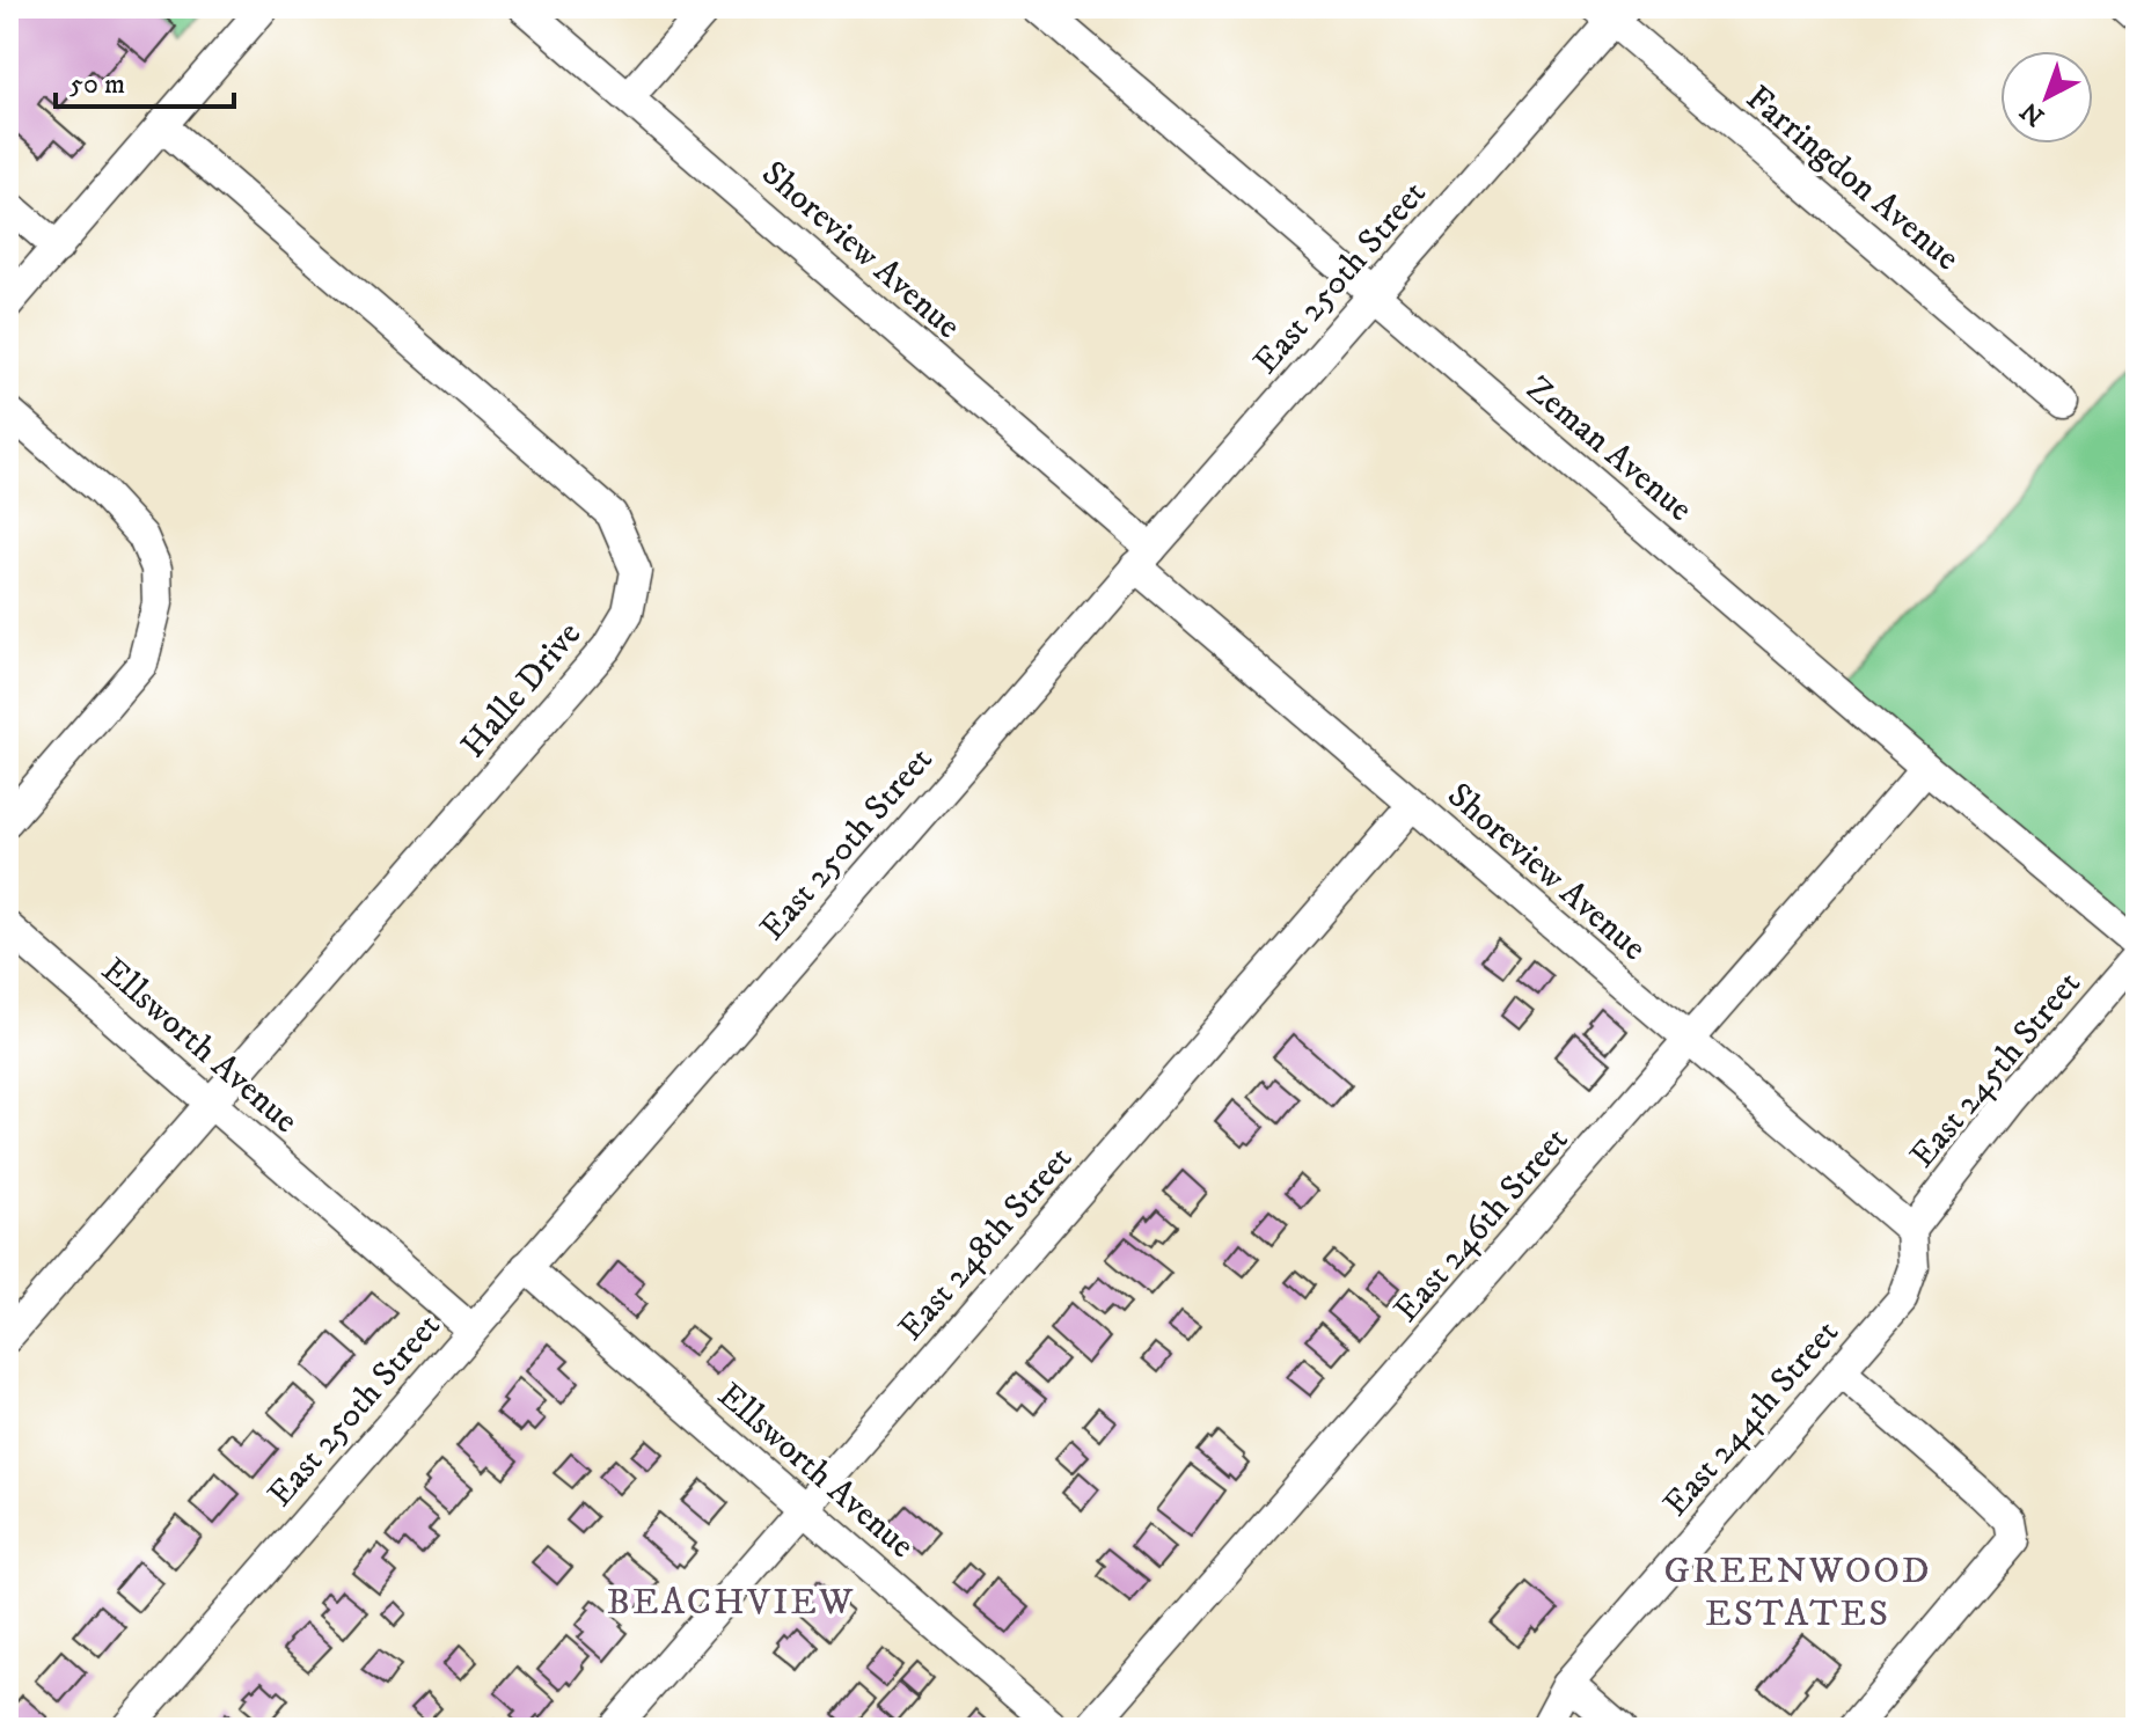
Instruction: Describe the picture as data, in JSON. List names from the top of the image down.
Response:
{
  "streets": {
    "street": [
      "Farringdon Avenue",
      "Shoreview Avenue",
      "East 250th Street",
      "Zeman Avenue",
      "Halle Drive",
      "Ellsworth Avenue",
      "East 245th Street",
      "East 246th Street",
      "East 248th Street",
      "East 244th Street"
    ]
  },
  "crossings": [
    ["Farringdon Avenue", "East 250th Street"],
    ["Shoreview Avenue", "East 250th Street"],
    ["Shoreview Avenue", "East 245th Street"],
    ["Shoreview Avenue", "East 246th Street"],
    ["Shoreview Avenue", "East 248th Street"],
    ["Shoreview Avenue", "East 244th Street"],
    ["East 250th Street", "Zeman Avenue"],
    ["East 250th Street", "Ellsworth Avenue"],
    ["Zeman Avenue", "East 246th Street"],
    ["Halle Drive", "Ellsworth Avenue"],
    ["Ellsworth Avenue", "East 248th Street"],
    ["East 245th Street", "East 244th Street"]
  ],
  "districts": ["GREENWOOD ESTATES", "BEACHVIEW"],
  "scale_bar": "50 m",
  "north": "bottom left"
}
